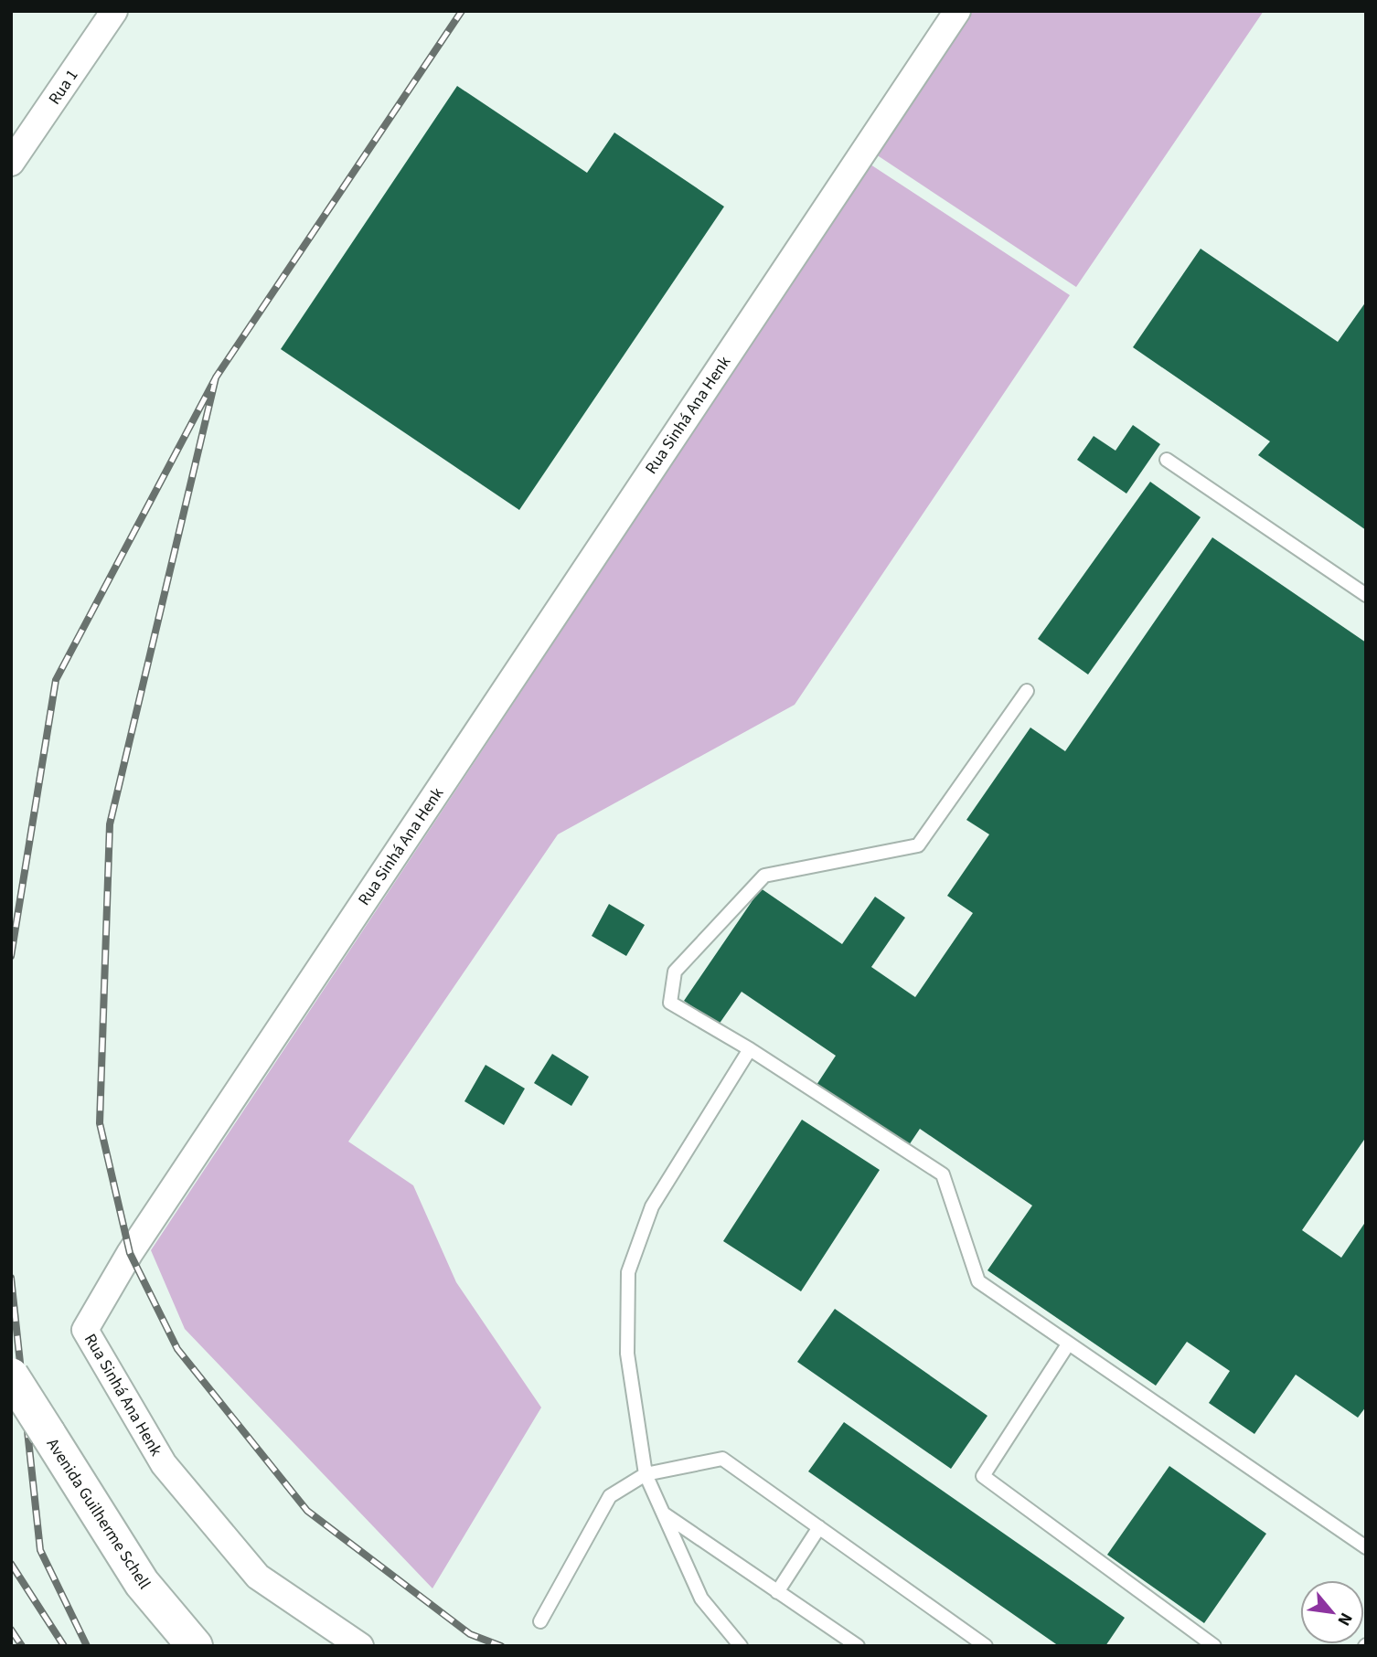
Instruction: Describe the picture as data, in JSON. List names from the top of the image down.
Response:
{
  "streets": {
    "main road": ["Avenida Guilherme Schell"],
    "street": ["Rua 1", "Rua Sinhá Ana Henk"]
  },
  "north": "bottom right"
}
